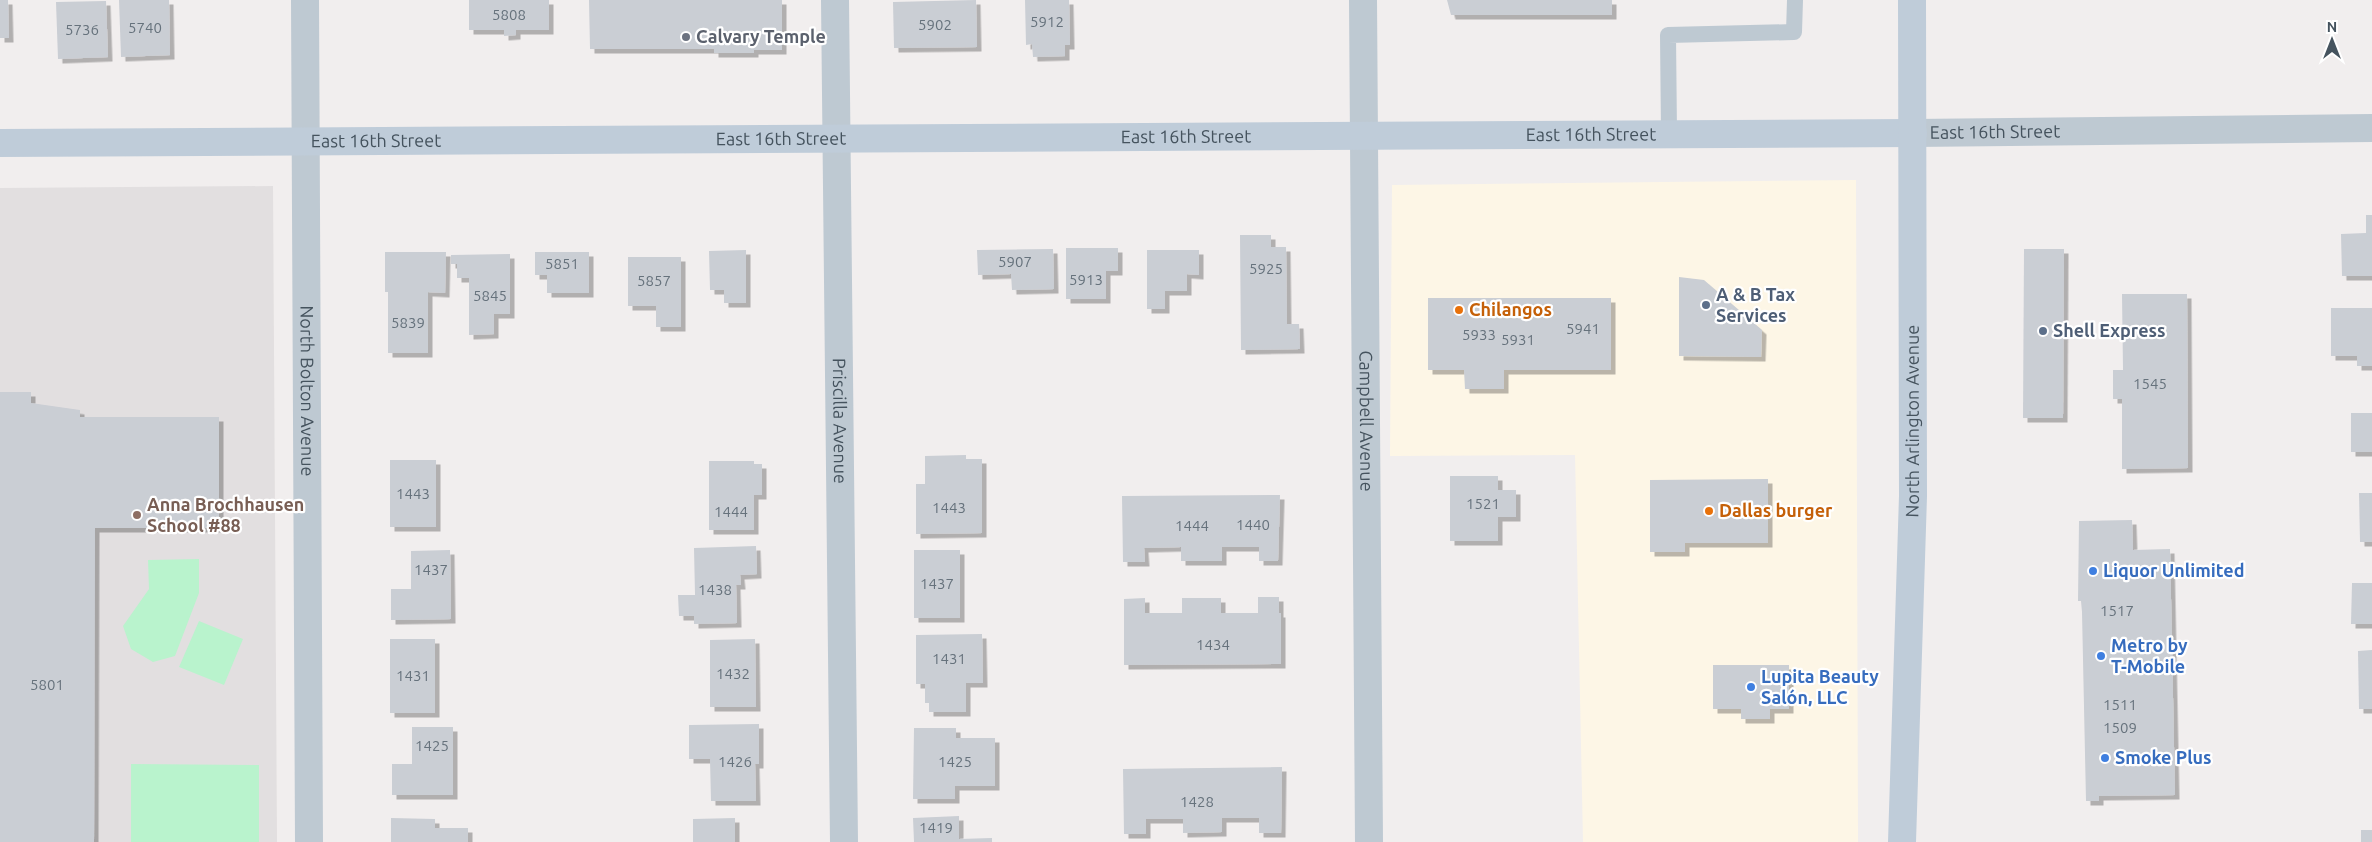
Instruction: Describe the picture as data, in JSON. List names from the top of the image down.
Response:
{
  "streets": {
    "main road": ["East 16th Street", "North Arlington Avenue"],
    "street": ["North Bolton Avenue", "Priscilla Avenue", "Campbell Avenue"]
  },
  "crossings": [
    ["East 16th Street", "North Bolton Avenue"],
    ["East 16th Street", "Priscilla Avenue"],
    ["East 16th Street", "Campbell Avenue"],
    ["East 16th Street", "North Arlington Avenue"]
  ],
  "places": [
    "Calvary Temple",
    "A & B Tax Services",
    "Chilangos",
    "Shell Express",
    "Dallas burger",
    "Anna Brochhausen School #88",
    "Liquor Unlimited",
    "Metro by T-Mobile",
    "Lupita Beauty Salón, LLC",
    "Smoke Plus"
  ],
  "house_numbers": [
    "5808",
    "5912",
    "5902",
    "5740",
    "5736",
    "5907",
    "5851",
    "5925",
    "5913",
    "5857",
    "5845",
    "5839",
    "5941",
    "5933",
    "5931",
    "1545",
    "1443",
    "1521",
    "1443",
    "1444",
    "1440",
    "1444",
    "1437",
    "1437",
    "1438",
    "1517",
    "1434",
    "1431",
    "1432",
    "1431",
    "5801",
    "1511",
    "1509",
    "1425",
    "1426",
    "1425",
    "1428",
    "1419"
  ],
  "north": "top"
}
